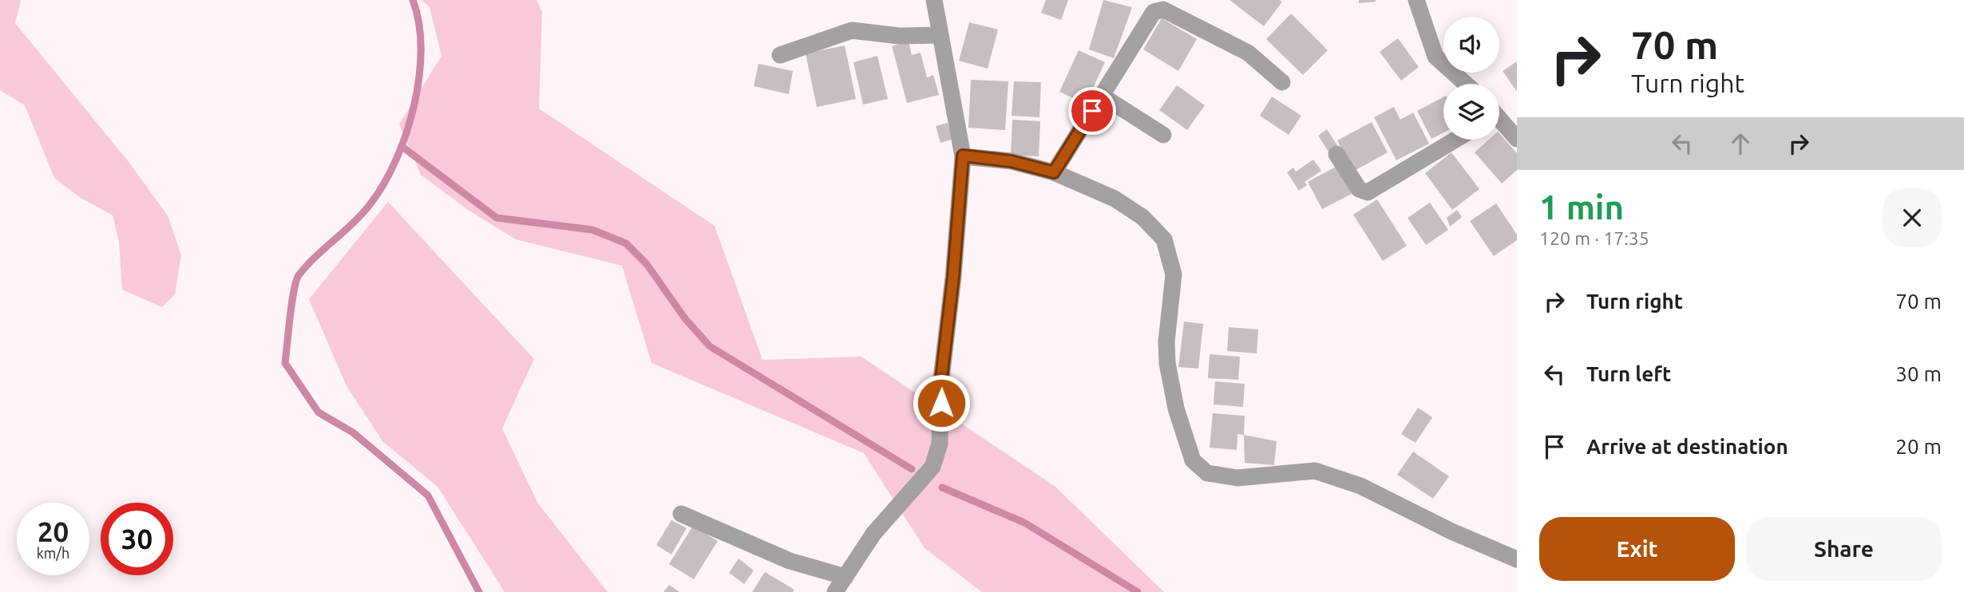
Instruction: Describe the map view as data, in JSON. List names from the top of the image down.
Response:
{
  "page": {
    "turn": ["70 m", "Turn right"],
    "heading": ["1 min", "120 m · 17:35"],
    "list": [
      {
        "name": "Turn right",
        "value": "70 m"
      },
      {
        "name": "Turn left",
        "value": "30 m"
      },
      {
        "name": "Arrive at destination",
        "value": "20 m"
      }
    ],
    "speed": "20 km/h",
    "limit": "30",
    "buttons": ["Exit", "Share"]
  }
}
